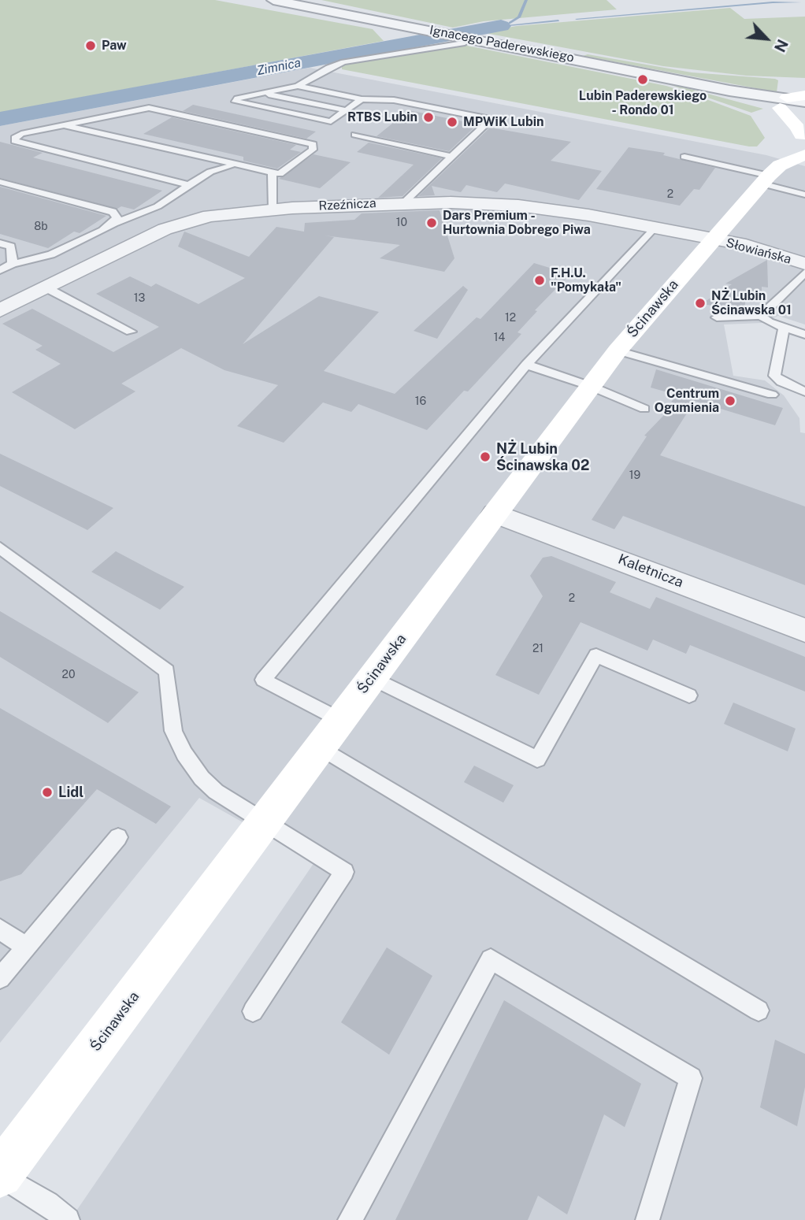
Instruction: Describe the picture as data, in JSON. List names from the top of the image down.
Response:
{
  "streets": {
    "main road": ["Ścinawska"],
    "street": [
      "Ignacego Paderewskiego",
      "Rzeźnicza",
      "Słowiańska",
      "Kaletnicza"
    ]
  },
  "crossings": [
    ["Rzeźnicza", "Słowiańska"],
    ["Rzeźnicza", "Ścinawska"],
    ["Słowiańska", "Ścinawska"],
    ["Ścinawska", "Kaletnicza"]
  ],
  "water": ["Zimnica"],
  "places": [
    "Paw",
    "Lubin Paderewskiego - Rondo 01",
    "RTBS Lubin",
    "MPWiK Lubin",
    "Dars Premium - Hurtownia Dobrego Piwa",
    "F.H.U. \"Pomykała\"",
    "NŻ Lubin Ścinawska 01",
    "Centrum Ogumienia",
    "NŻ Lubin Ścinawska 02",
    "Lidl"
  ],
  "house_numbers": [
    "2",
    "10",
    "8b",
    "13",
    "12",
    "14",
    "16",
    "19",
    "2",
    "21",
    "20"
  ],
  "north": "bottom right"
}
